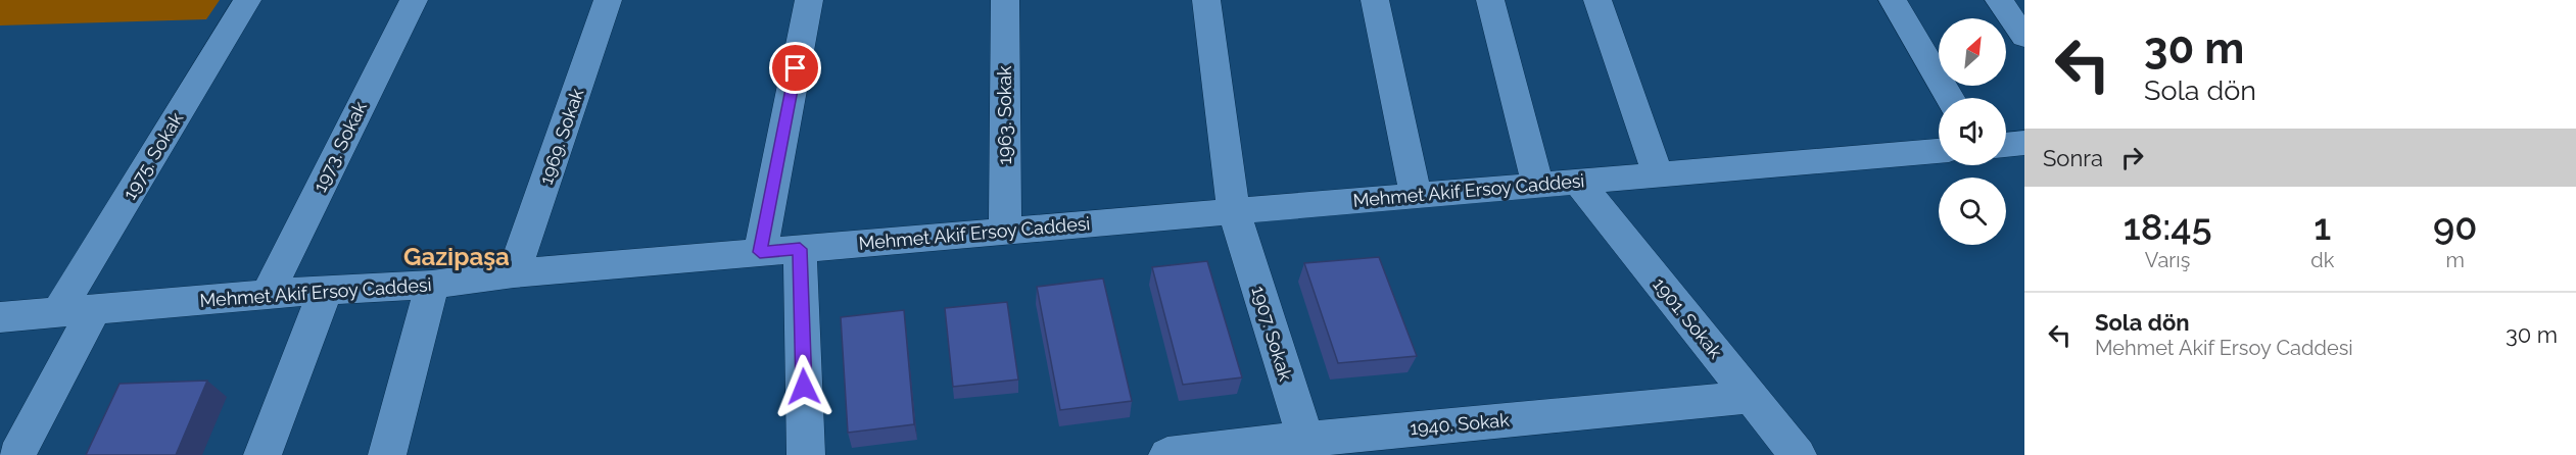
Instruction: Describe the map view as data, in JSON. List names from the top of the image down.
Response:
{
  "streets": {
    "street": [
      "1963. Sokak",
      "1969. Sokak",
      "1973. Sokak",
      "1975. Sokak",
      "Mehmet Akif Ersoy Caddesi",
      "1901. Sokak",
      "1907. Sokak",
      "1940. Sokak"
    ]
  },
  "crossings": [
    ["1963. Sokak", "Mehmet Akif Ersoy Caddesi"],
    ["1969. Sokak", "Mehmet Akif Ersoy Caddesi"],
    ["1973. Sokak", "Mehmet Akif Ersoy Caddesi"],
    ["1975. Sokak", "Mehmet Akif Ersoy Caddesi"],
    ["Mehmet Akif Ersoy Caddesi", "1901. Sokak"],
    ["Mehmet Akif Ersoy Caddesi", "1907. Sokak"],
    ["1901. Sokak", "1940. Sokak"],
    ["1907. Sokak", "1940. Sokak"]
  ],
  "districts": ["Gazipaşa"],
  "north": "top right",
  "page": {
    "turn": ["30 m", "Sola dön"],
    "then": "Sonra",
    "eta": [
      "18:45",
      "Varış",
      "1",
      "dk",
      "90",
      "m"
    ],
    "list": [
      {
        "name": "Sola dön",
        "note": "Mehmet Akif Ersoy Caddesi",
        "value": "30 m"
      }
    ]
  }
}
